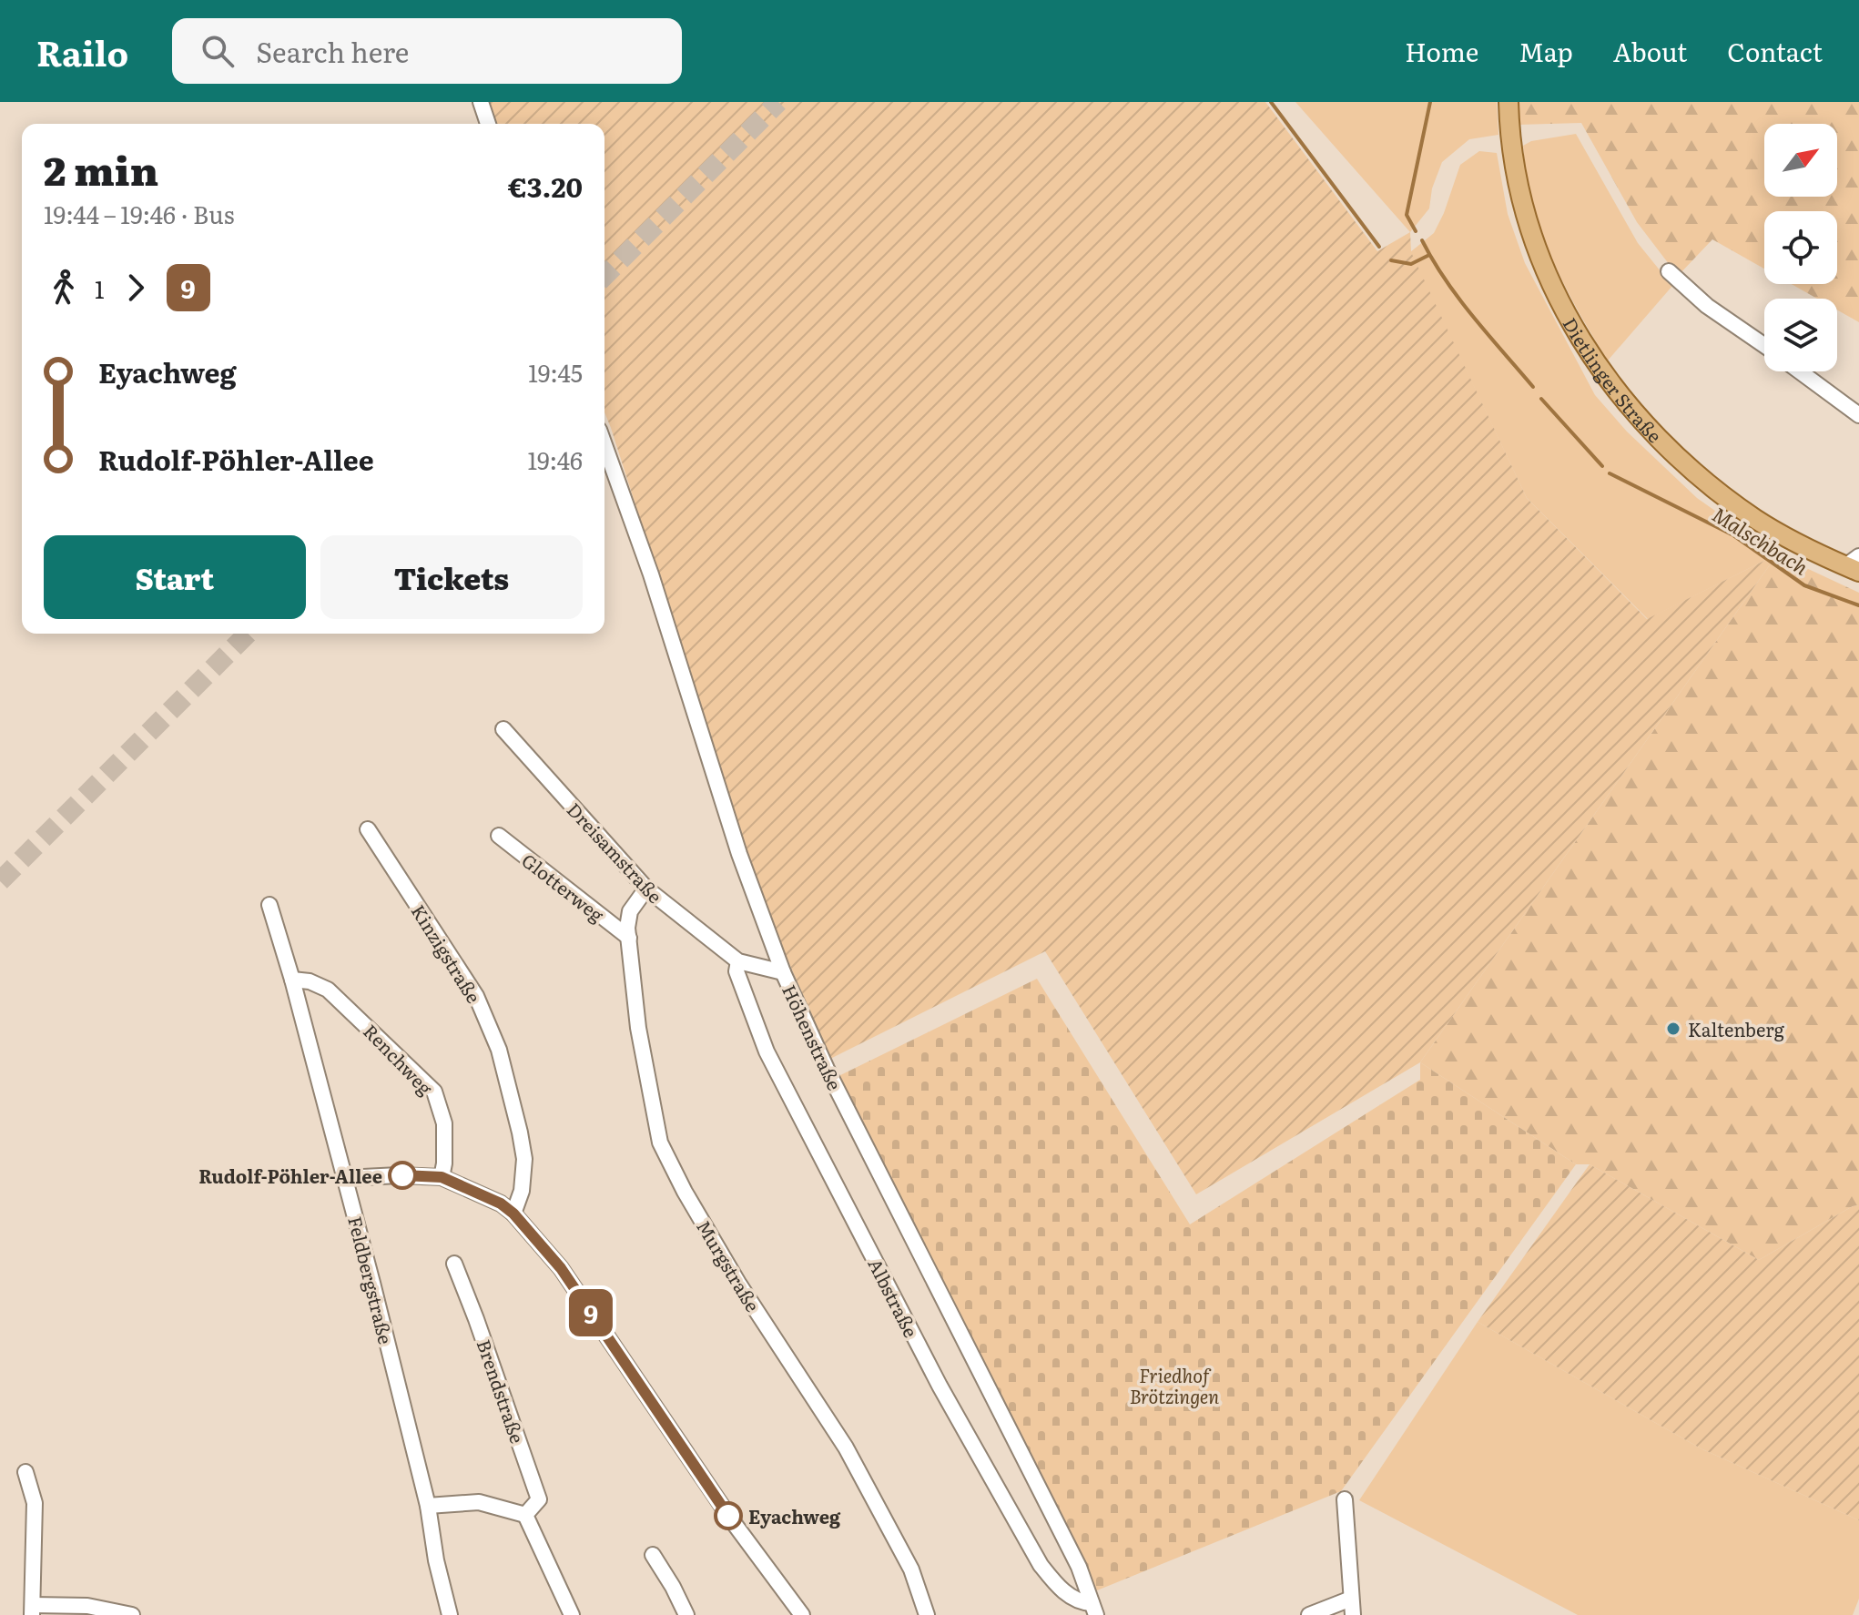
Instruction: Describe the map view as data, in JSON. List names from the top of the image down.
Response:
{
  "streets": {
    "main road": ["Dietlinger Straße"],
    "street": [
      "Dreisamstraße",
      "Glotterweg",
      "Kinzigstraße",
      "Höhenstraße",
      "Renchweg",
      "Murgstraße",
      "Feldbergstraße",
      "Albstraße",
      "Brendstraße"
    ]
  },
  "crossings": [
    ["Dreisamstraße", "Höhenstraße"],
    ["Dreisamstraße", "Murgstraße"],
    ["Dreisamstraße", "Albstraße"],
    ["Glotterweg", "Murgstraße"],
    ["Höhenstraße", "Albstraße"],
    ["Renchweg", "Feldbergstraße"]
  ],
  "water": ["Malschbach"],
  "parks": ["Friedhof Brötzingen"],
  "places": ["Kaltenberg", "Rudolf-Pöhler-Allee", "Eyachweg"],
  "lines": ["bus line 9"],
  "north": "top right",
  "page": {
    "header": "Railo",
    "search": "Search here",
    "nav": [
      "Home",
      "Map",
      "About",
      "Contact"
    ],
    "on_map": "9",
    "heading": ["2 min", "19:44 – 19:46 · Bus", "€3.20"],
    "legs": ["1", "9"],
    "list": [
      {
        "name": "Eyachweg",
        "value": "19:45"
      },
      {
        "name": "Rudolf-Pöhler-Allee",
        "value": "19:46"
      }
    ],
    "buttons": ["Start", "Tickets"]
  }
}
